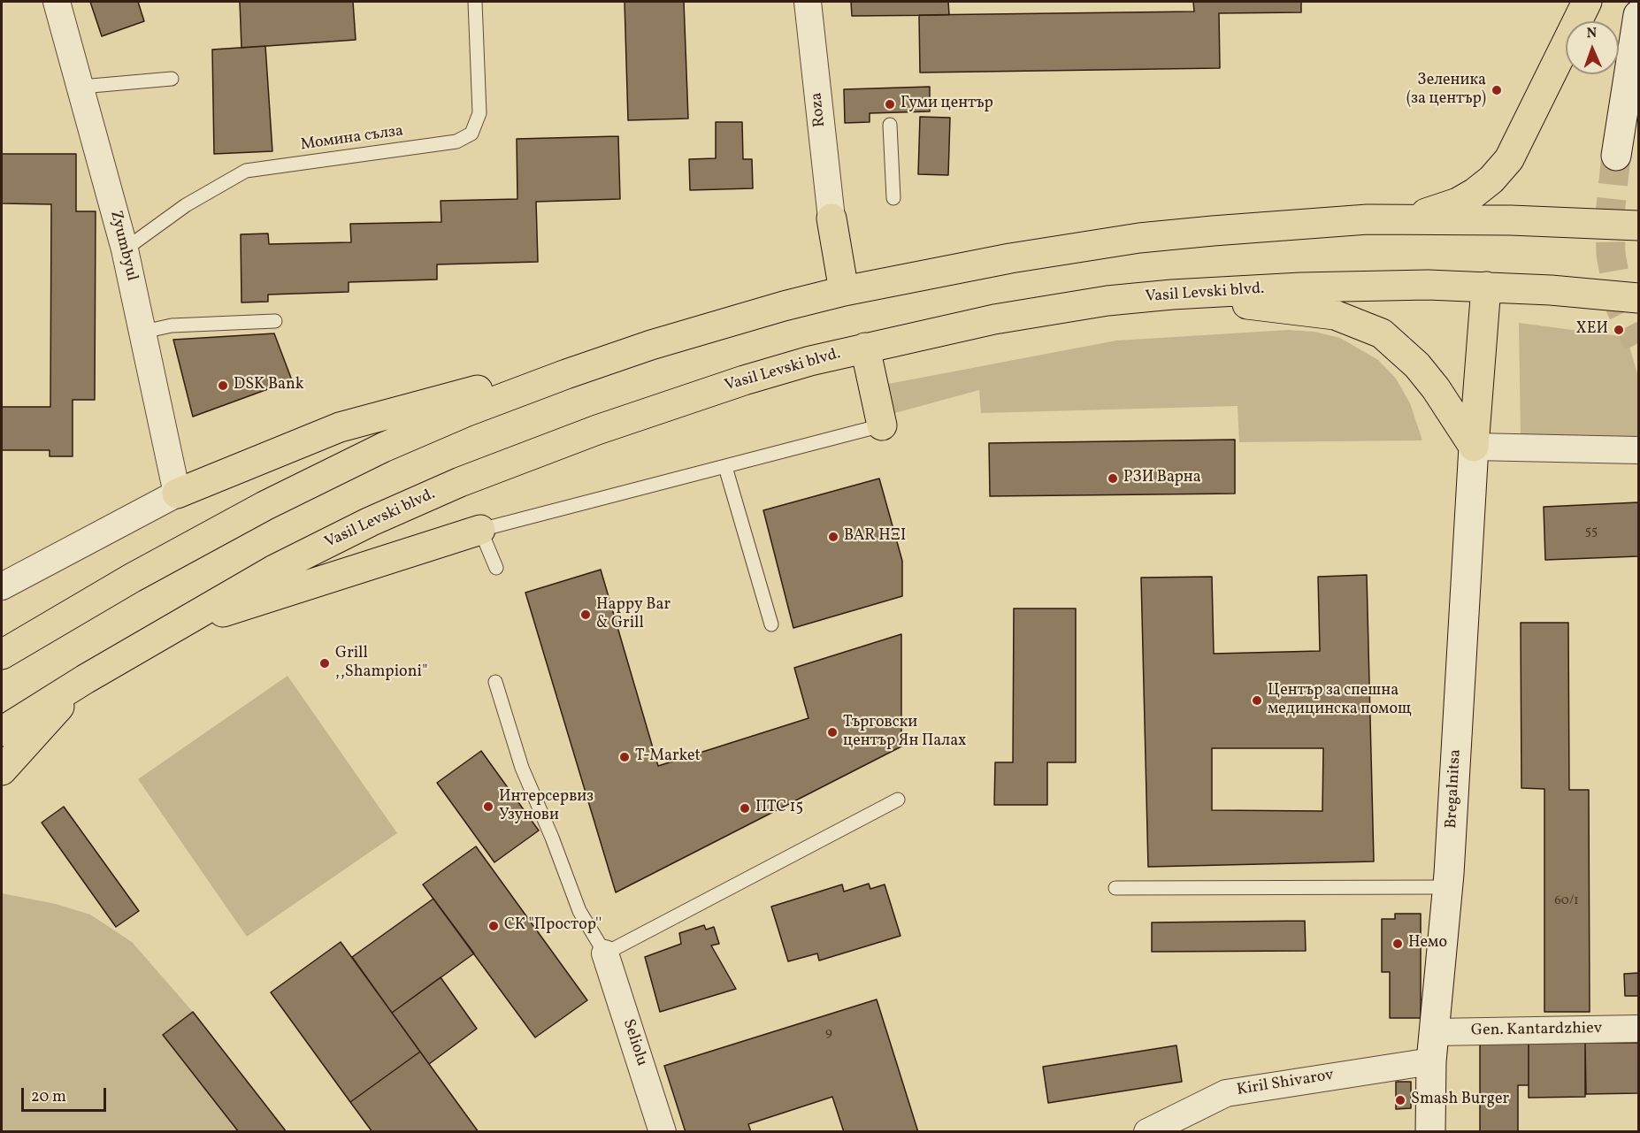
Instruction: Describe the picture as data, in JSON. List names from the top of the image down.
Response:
{
  "streets": {
    "highway": ["Vasil Levski blvd."],
    "street": [
      "Roza",
      "Zyumbyul",
      "Bregalnitsa",
      "Gen. Kantardzhiev",
      "Seliolu",
      "Kiril Shivarov"
    ],
    "lane": ["Момина сълза"]
  },
  "crossings": [
    ["Момина сълза", "Zyumbyul"],
    ["Bregalnitsa", "Gen. Kantardzhiev"],
    ["Bregalnitsa", "Kiril Shivarov"]
  ],
  "places": [
    "Зеленика (за център)",
    "Гуми център",
    "ХЕИ",
    "DSK Bank",
    "РЗИ Варна",
    "BAR HΞI",
    "Happy Bar & Grill",
    "Grill ,,Shampioni\"",
    "Център за спешна медицинска помощ",
    "Търговски център Ян Палах",
    "T-Market",
    "Интерсервиз Узунови",
    "ПТС 15",
    "СК \"Простор''",
    "Немо",
    "Smash Burger"
  ],
  "house_numbers": ["55", "60/1", "9"],
  "scale_bar": "20 m",
  "north": "top"
}
